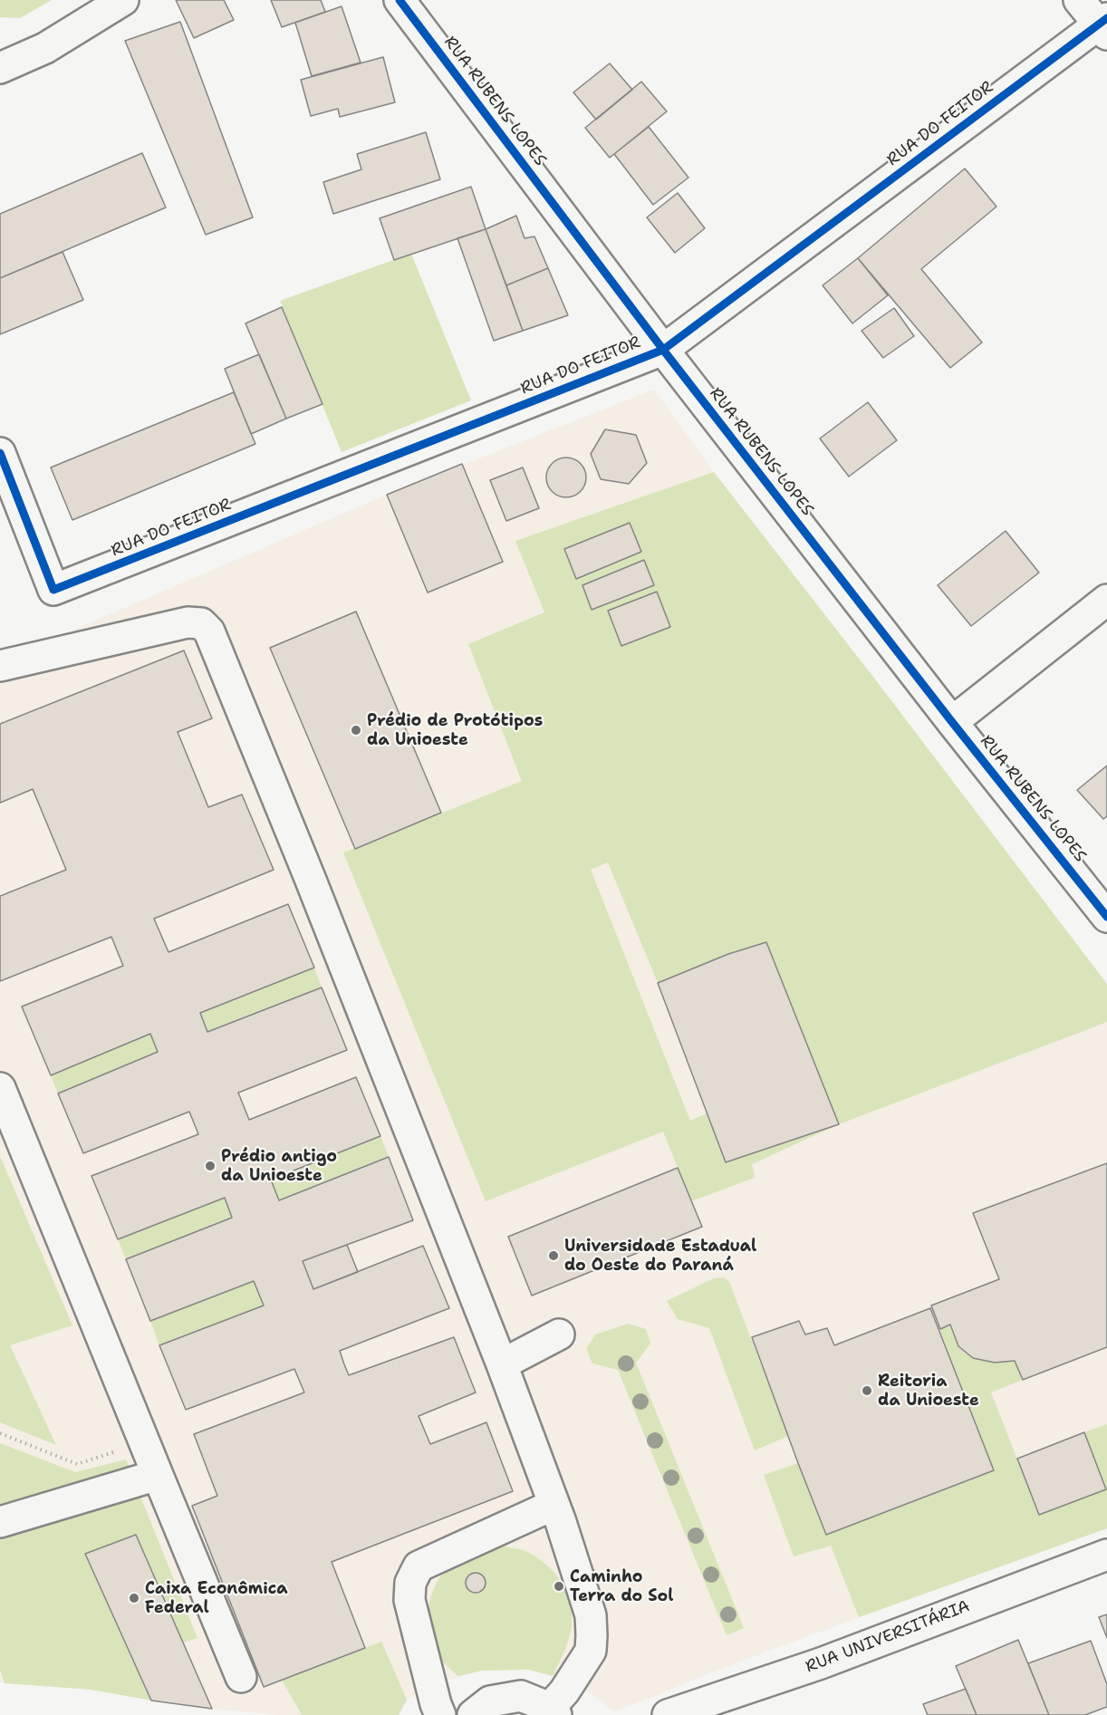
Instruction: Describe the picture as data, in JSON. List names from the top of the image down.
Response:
{
  "streets": {
    "street": ["RUA RUBENS LOPES", "RUA DO FEITOR", "RUA UNIVERSITÁRIA"]
  },
  "crossings": [
    ["RUA RUBENS LOPES", "RUA DO FEITOR"]
  ],
  "places": [
    "Prédio de Protótipos da Unioeste",
    "Prédio antigo da Unioeste",
    "Universidade Estadual do Oeste do Paraná",
    "Reitoria da Unioeste",
    "Caminho Terra do Sol",
    "Caixa Econômica Federal"
  ]
}
